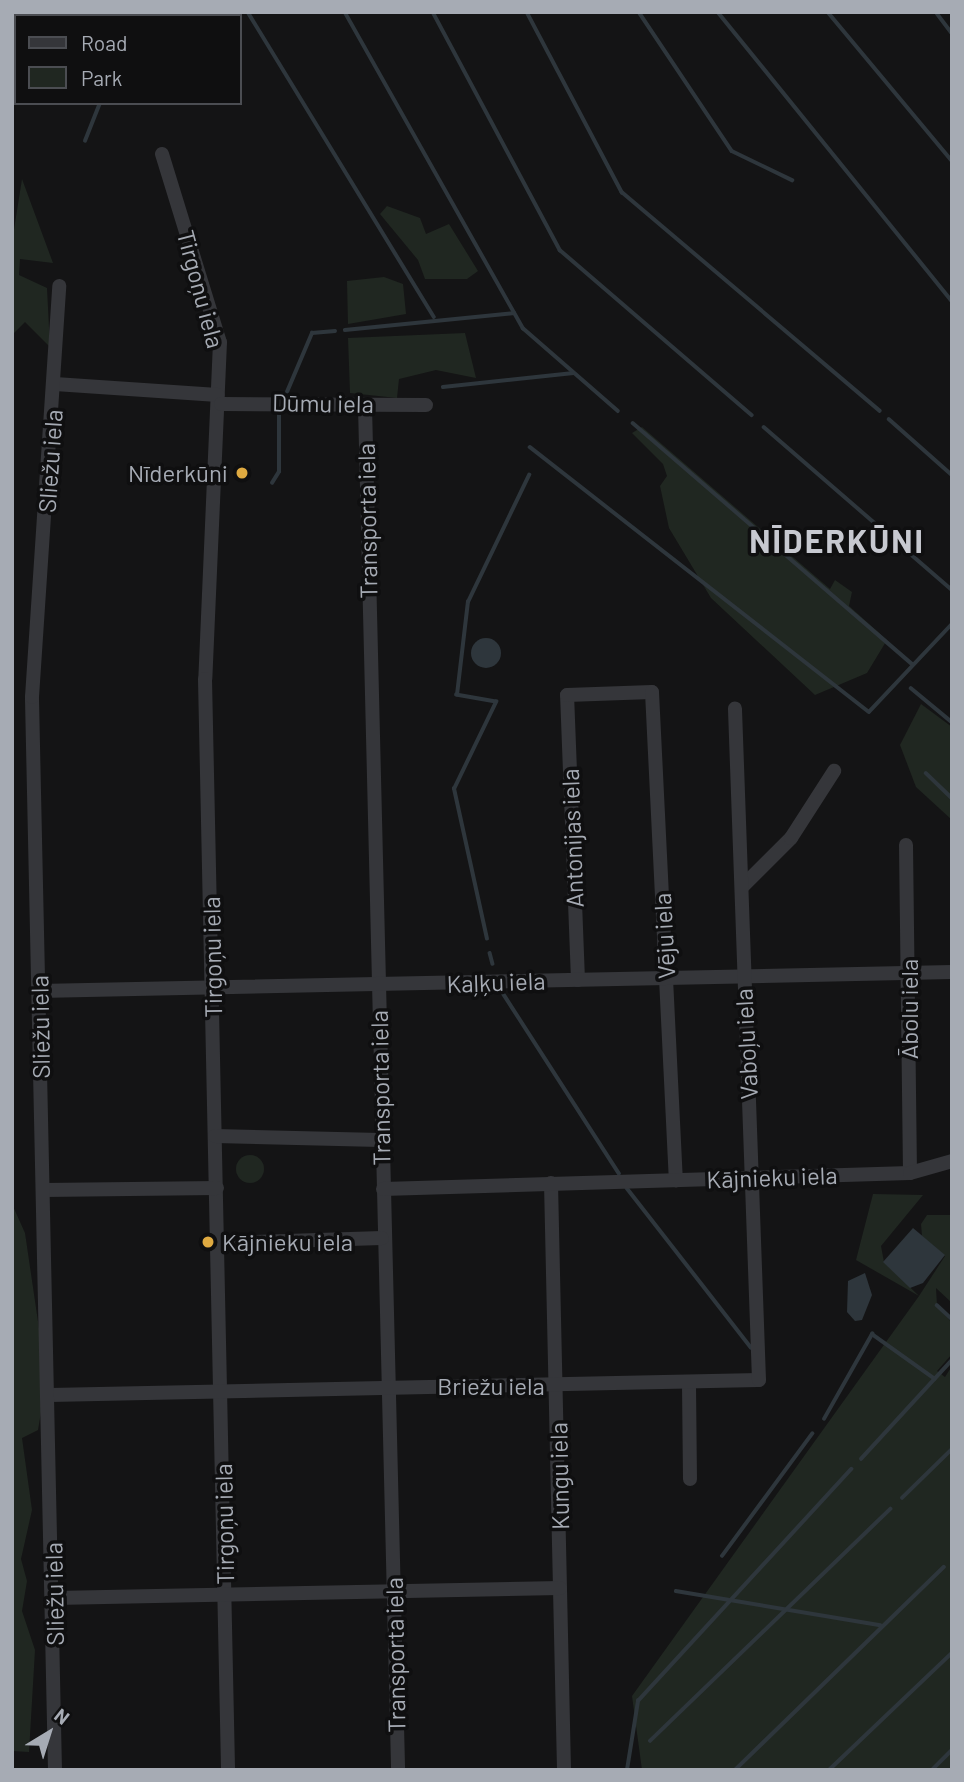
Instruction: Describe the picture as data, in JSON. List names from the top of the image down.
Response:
{
  "streets": {
    "street": [
      "Tirgoņu iela",
      "Dūmu iela",
      "Sliežu iela",
      "Transporta iela",
      "Antonijas iela",
      "Vēju iela",
      "Kaļķu iela",
      "Ābolu iela",
      "Vaboļu iela",
      "Kājnieku iela",
      "Briežu iela",
      "Kungu iela"
    ]
  },
  "crossings": [
    ["Tirgoņu iela", "Dūmu iela"],
    ["Tirgoņu iela", "Kaļķu iela"],
    ["Tirgoņu iela", "Briežu iela"],
    ["Dūmu iela", "Sliežu iela"],
    ["Dūmu iela", "Transporta iela"],
    ["Sliežu iela", "Kaļķu iela"],
    ["Sliežu iela", "Briežu iela"],
    ["Transporta iela", "Kaļķu iela"],
    ["Transporta iela", "Kājnieku iela"],
    ["Transporta iela", "Briežu iela"],
    ["Antonijas iela", "Vēju iela"],
    ["Antonijas iela", "Kaļķu iela"],
    ["Vēju iela", "Kaļķu iela"],
    ["Vēju iela", "Kājnieku iela"],
    ["Kaļķu iela", "Ābolu iela"],
    ["Kaļķu iela", "Vaboļu iela"],
    ["Ābolu iela", "Kājnieku iela"],
    ["Vaboļu iela", "Kājnieku iela"],
    ["Vaboļu iela", "Briežu iela"],
    ["Kājnieku iela", "Kungu iela"],
    ["Briežu iela", "Kungu iela"]
  ],
  "districts": ["NĪDERKŪNI"],
  "places": ["Nīderkūni", "Kājnieku iela"],
  "legend": ["Road", "Park"],
  "north": "top right"
}
